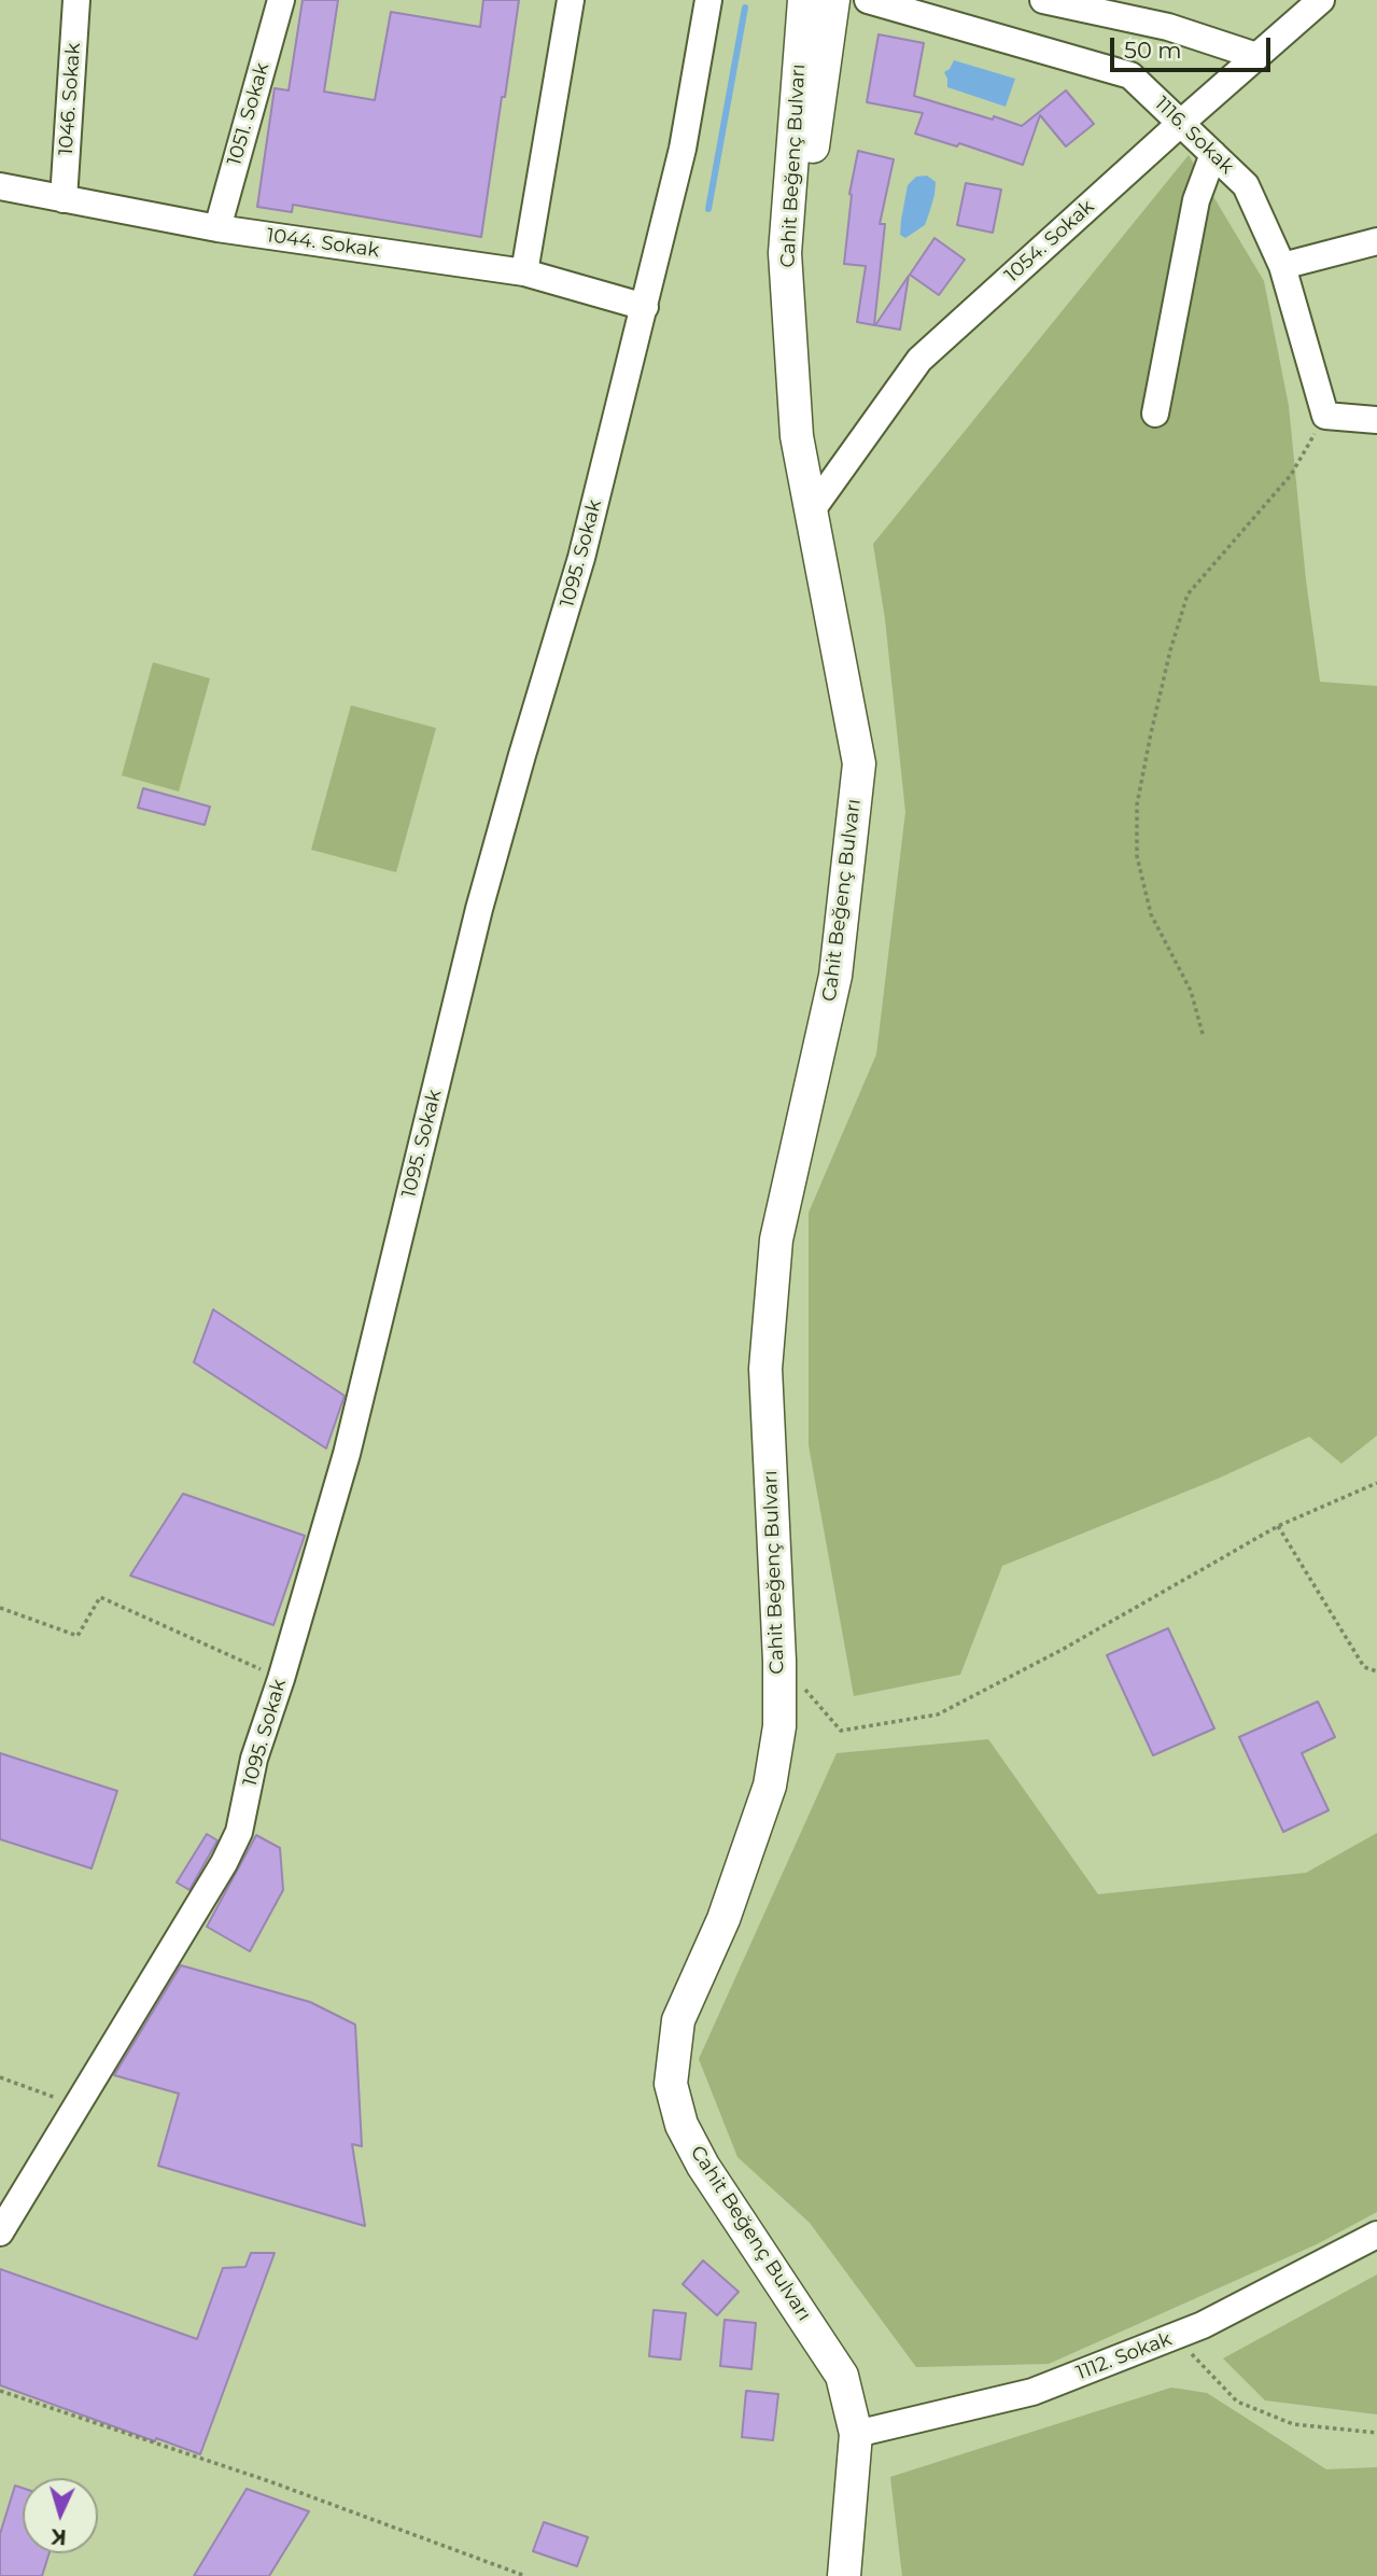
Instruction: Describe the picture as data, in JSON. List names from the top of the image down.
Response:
{
  "streets": {
    "main road": ["Cahit Beğenç Bulvarı"],
    "street": [
      "1046. Sokak",
      "1051. Sokak",
      "1116. Sokak",
      "1054. Sokak",
      "1044. Sokak",
      "1095. Sokak",
      "1112. Sokak"
    ]
  },
  "crossings": [
    ["1046. Sokak", "1044. Sokak"],
    ["1051. Sokak", "1044. Sokak"],
    ["1116. Sokak", "1054. Sokak"],
    ["Cahit Beğenç Bulvarı", "1054. Sokak"],
    ["Cahit Beğenç Bulvarı", "1112. Sokak"],
    ["1044. Sokak", "1095. Sokak"]
  ],
  "scale_bar": "50 m",
  "north": "bottom"
}
